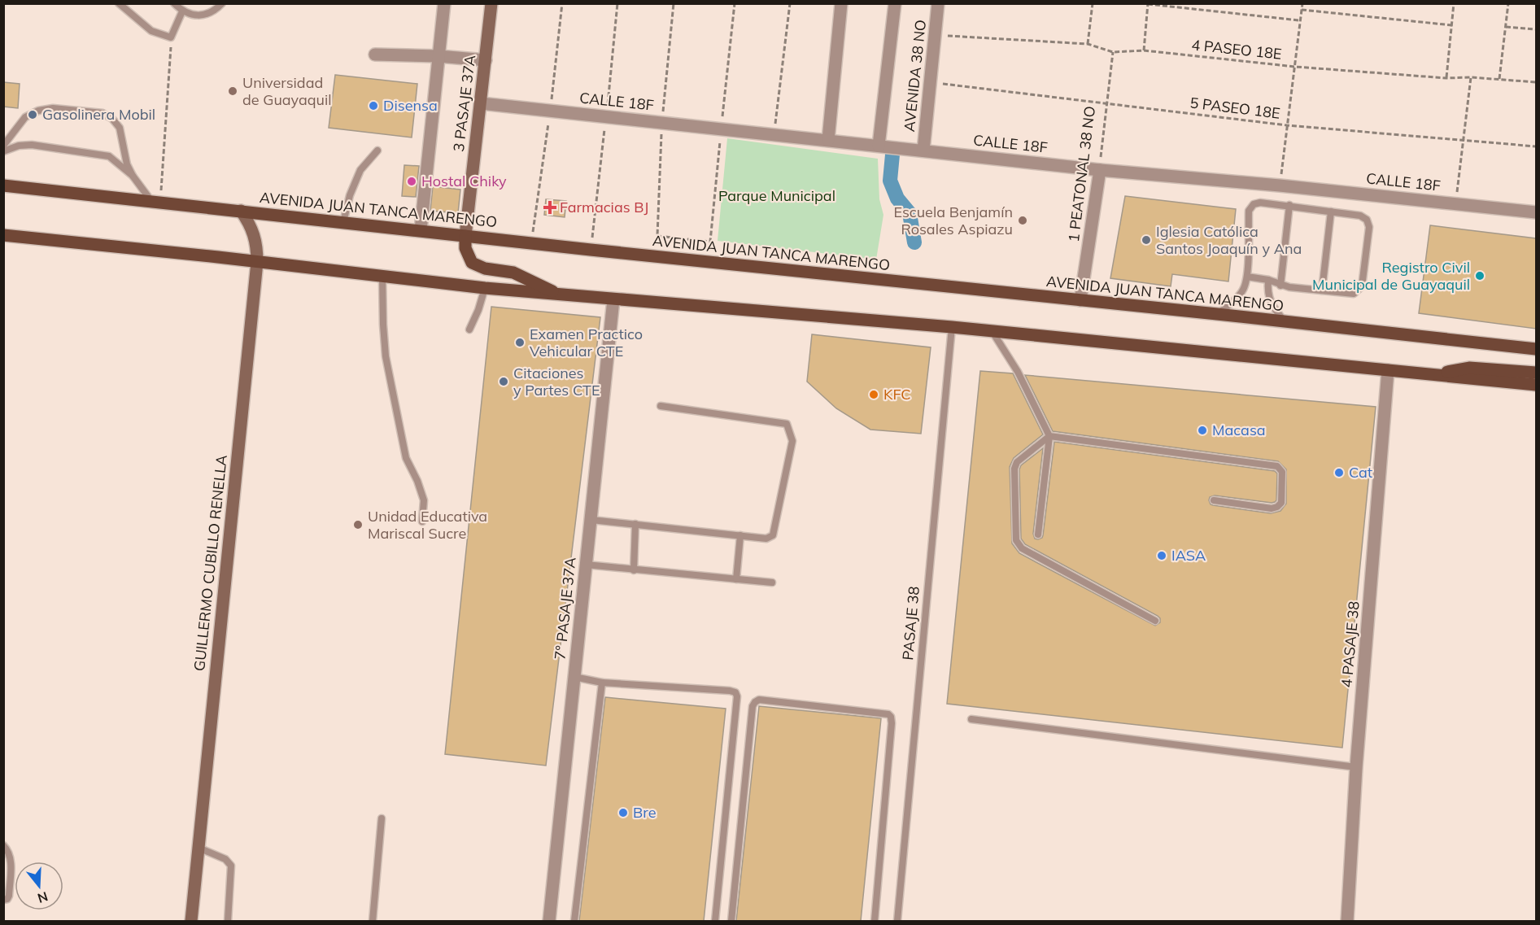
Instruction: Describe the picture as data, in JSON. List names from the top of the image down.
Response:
{
  "streets": {
    "main road": ["AVENIDA JUAN TANCA MARENGO"],
    "street": [
      "AVENIDA 38 NO",
      "CALLE 18F",
      "3 PASAJE 37A",
      "1 PEATONAL 38 NO",
      "GUILLERMO CUBILLO RENELLA",
      "7° PASAJE 37A",
      "4 PASAJE 38"
    ],
    "lane": ["PASAJE 38"],
    "path": ["4 PASEO 18E", "5 PASEO 18E"]
  },
  "crossings": [
    ["4 PASEO 18E", "AVENIDA 38 NO"],
    ["4 PASEO 18E", "1 PEATONAL 38 NO"],
    ["AVENIDA 38 NO", "CALLE 18F"],
    ["AVENIDA 38 NO", "5 PASEO 18E"],
    ["CALLE 18F", "3 PASAJE 37A"],
    ["CALLE 18F", "1 PEATONAL 38 NO"],
    ["3 PASAJE 37A", "AVENIDA JUAN TANCA MARENGO"],
    ["5 PASEO 18E", "1 PEATONAL 38 NO"],
    ["1 PEATONAL 38 NO", "AVENIDA JUAN TANCA MARENGO"],
    ["AVENIDA JUAN TANCA MARENGO", "GUILLERMO CUBILLO RENELLA"]
  ],
  "parks": ["Parque Municipal"],
  "places": {
    "other": [
      "Universidad de Guayaquil",
      "Disensa",
      "Gasolinera Mobil",
      "Hostal Chiky",
      "Escuela Benjamín Rosales Aspiazu",
      "Iglesia Católica Santos Joaquín y Ana",
      "Registro Civil Municipal de Guayaquil",
      "Examen Practico Vehicular CTE",
      "Citaciones y Partes CTE",
      "KFC",
      "Macasa",
      "Cat",
      "Unidad Educativa Mariscal Sucre",
      "IASA",
      "Bre"
    ],
    "health": ["Farmacias BJ"]
  },
  "north": "bottom"
}
